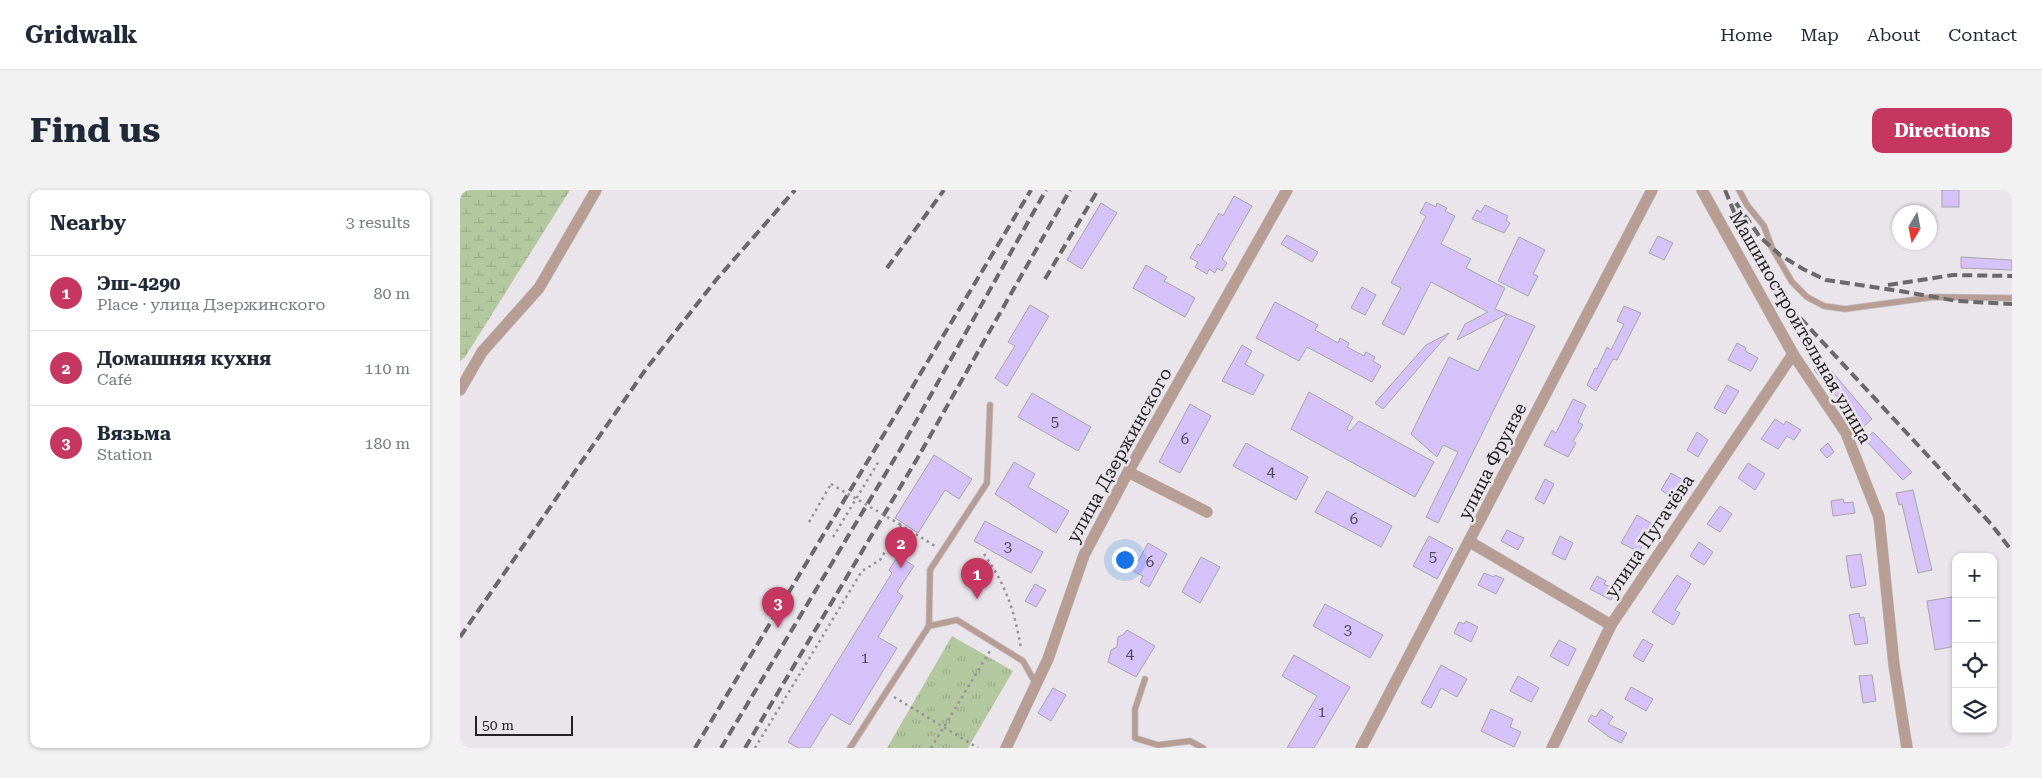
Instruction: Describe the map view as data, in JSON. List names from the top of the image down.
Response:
{
  "streets": {
    "street": [
      "Машиностроительная улица",
      "улица Дзержинского",
      "улица Фрунзе",
      "улица Пугачёва"
    ]
  },
  "crossings": [
    ["Машиностроительная улица", "улица Пугачёва"]
  ],
  "house_numbers": [
    "5",
    "6",
    "4",
    "6",
    "3",
    "5",
    "6",
    "3",
    "4",
    "1",
    "1"
  ],
  "scale_bar": "50 m",
  "north": "bottom",
  "page": {
    "header": "Gridwalk",
    "nav": [
      "Home",
      "Map",
      "About",
      "Contact"
    ],
    "buttons": "Directions",
    "title": "Find us",
    "heading": ["Nearby", "3 results"],
    "list": [
      {
        "mark": "1",
        "name": "Эш-4290",
        "note": "Place · улица Дзержинского",
        "value": "80 m"
      },
      {
        "mark": "2",
        "name": "Домашняя кухня",
        "note": "Café",
        "value": "110 m"
      },
      {
        "mark": "3",
        "name": "Вязьма",
        "note": "Station",
        "value": "180 m"
      }
    ],
    "pins": ["2", "1", "3"],
    "map_buttons": ["+", "−"],
    "scale": "50 m"
  }
}
